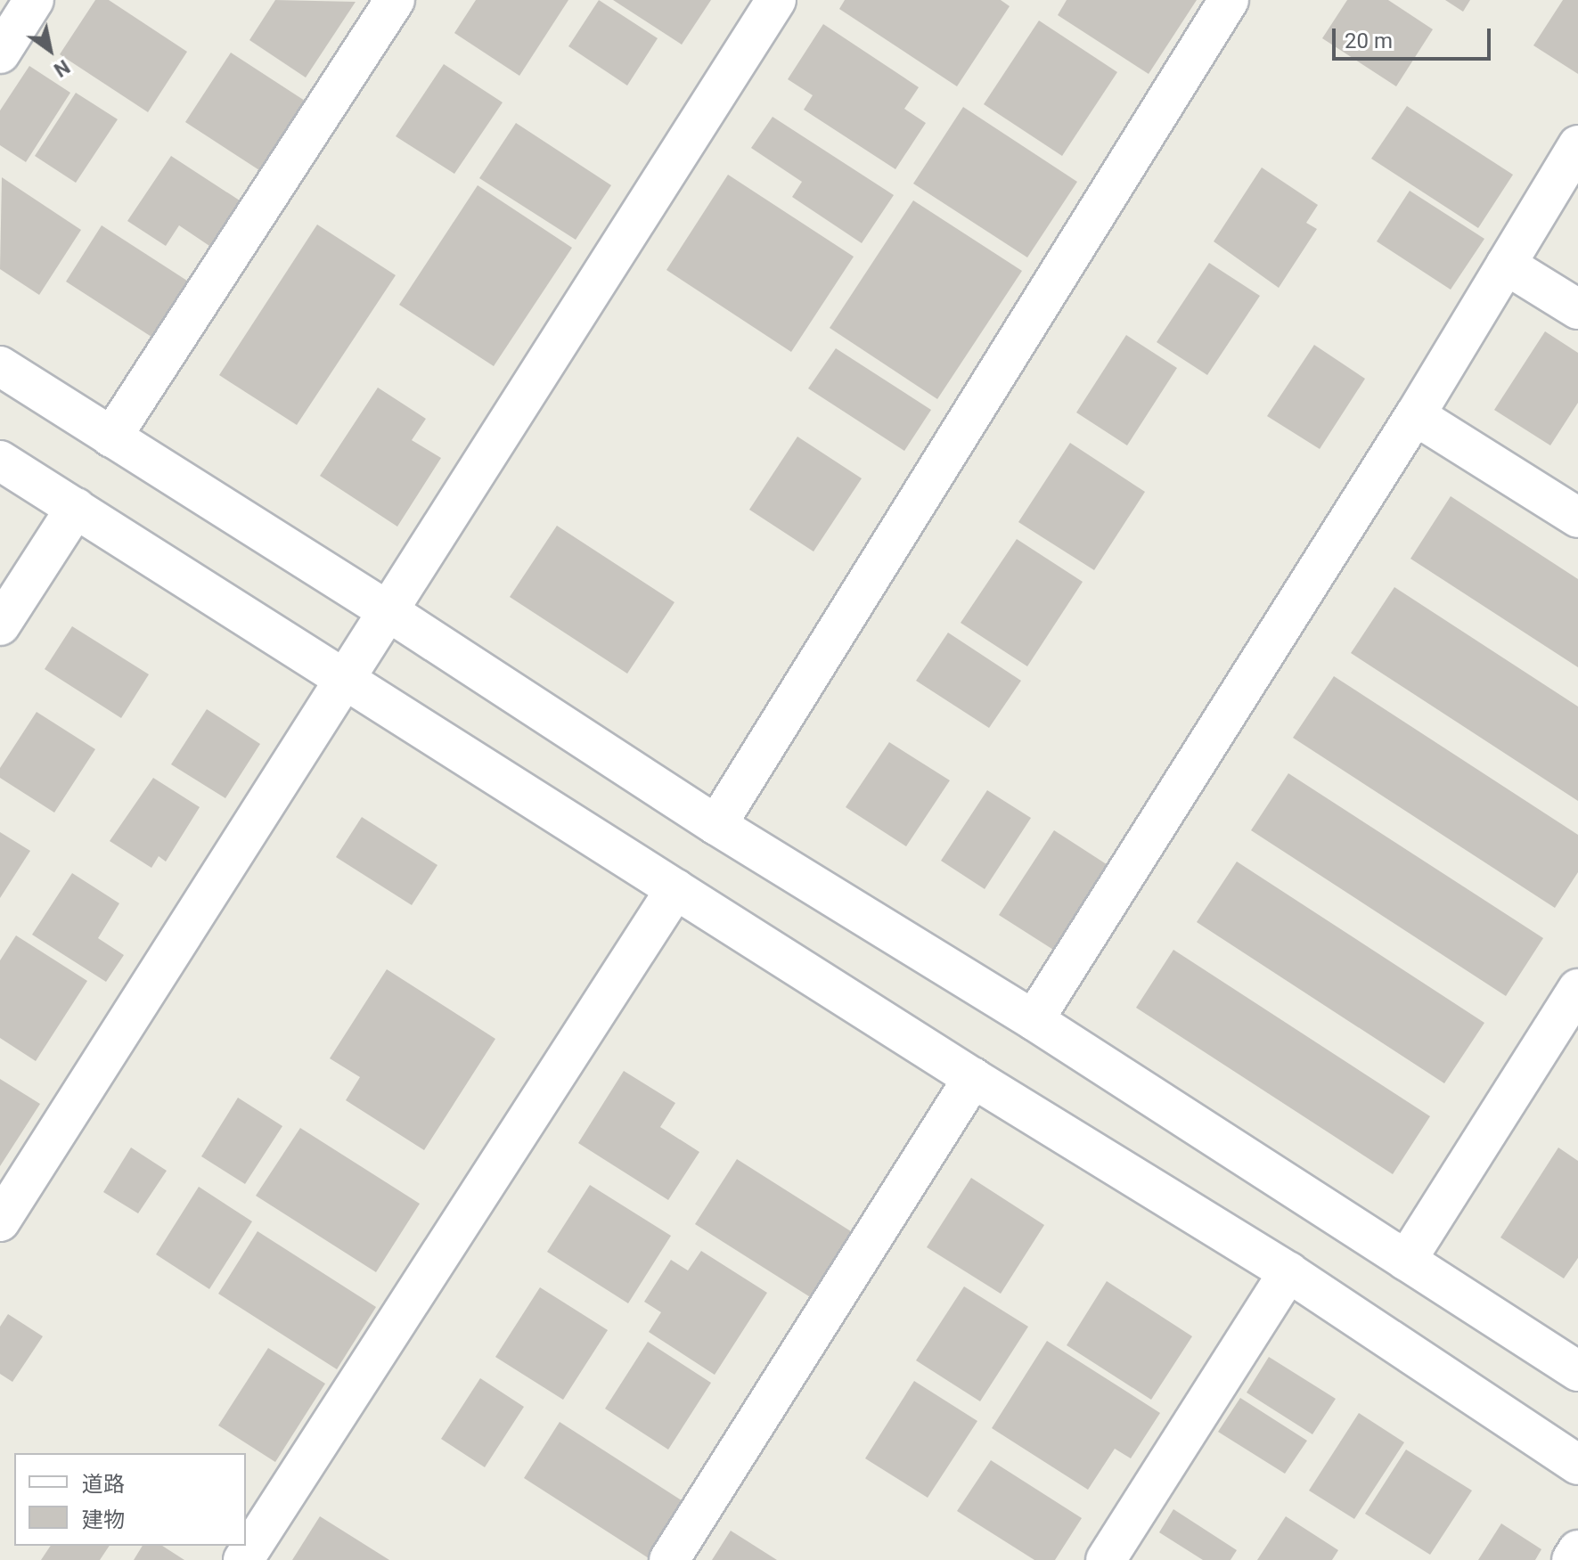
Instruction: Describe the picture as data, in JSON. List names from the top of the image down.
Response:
{
  "legend": ["道路", "建物"],
  "scale_bar": "20 m",
  "north": "bottom right"
}
